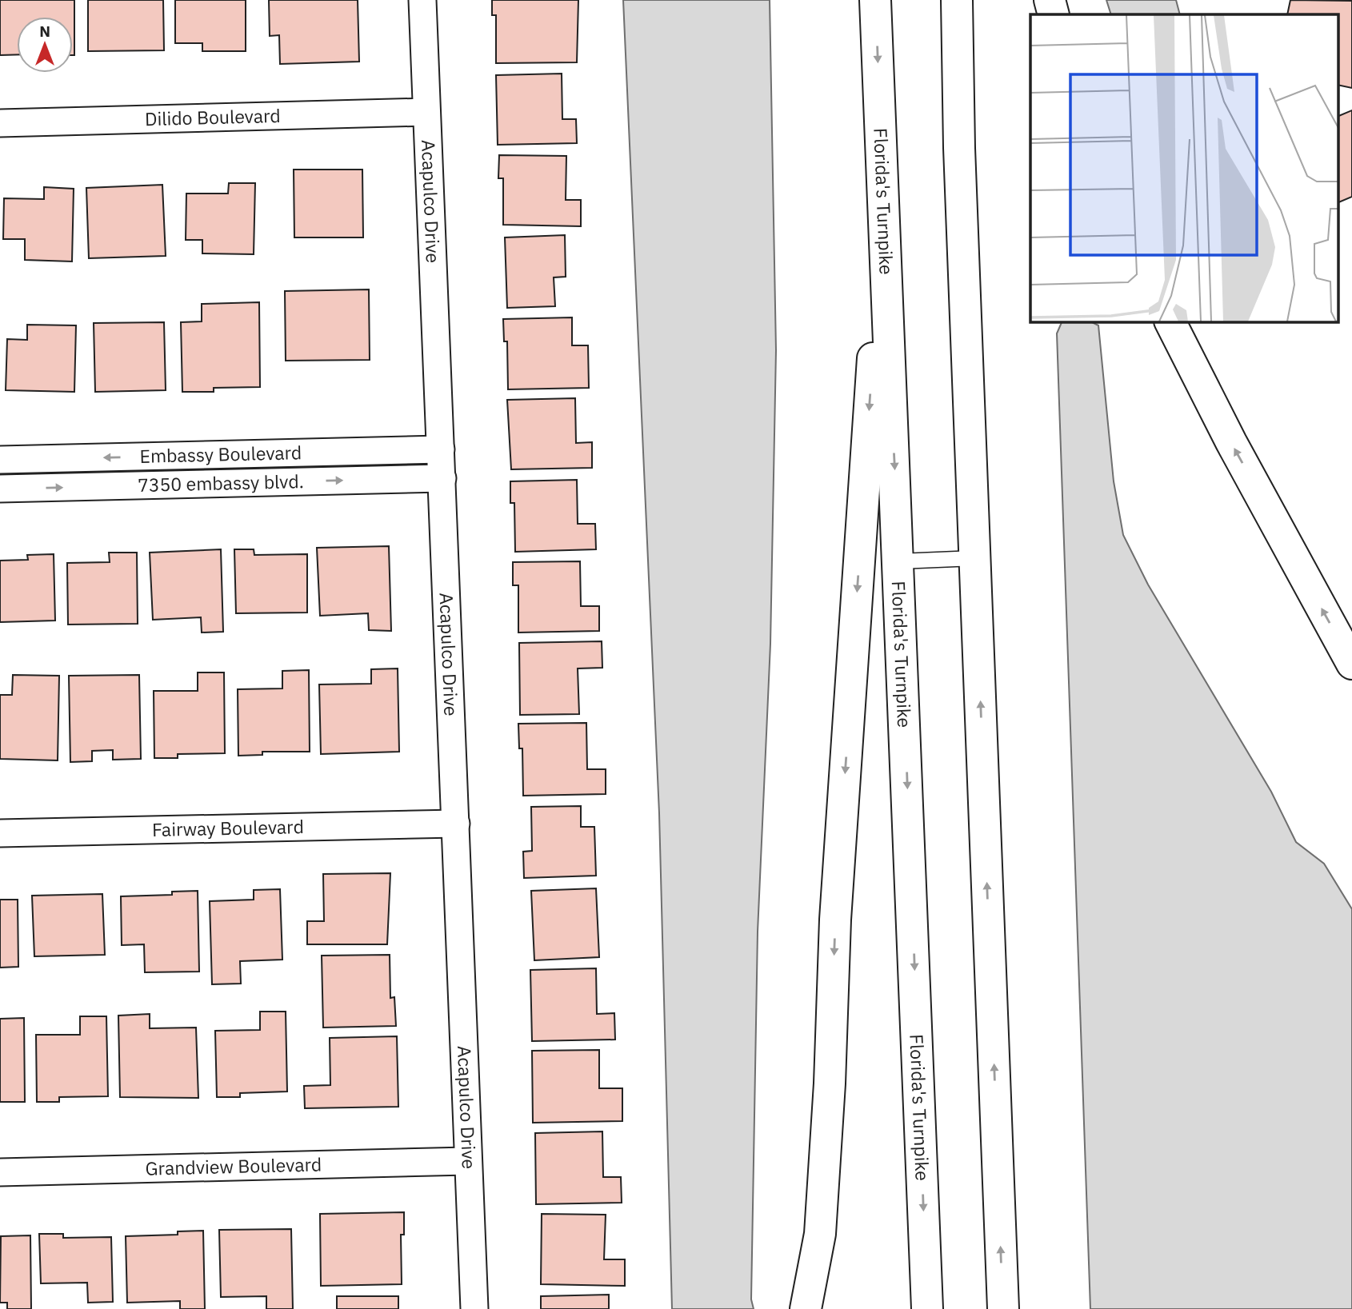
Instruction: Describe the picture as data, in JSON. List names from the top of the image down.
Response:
{
  "streets": {
    "highway": ["Florida's Turnpike"],
    "street": [
      "Dilido Boulevard",
      "Acapulco Drive",
      "Embassy Boulevard",
      "7350 embassy blvd.",
      "Fairway Boulevard",
      "Grandview Boulevard"
    ]
  },
  "crossings": [
    ["Dilido Boulevard", "Acapulco Drive"],
    ["Acapulco Drive", "Embassy Boulevard"],
    ["Acapulco Drive", "7350 embassy blvd."],
    ["Acapulco Drive", "Fairway Boulevard"],
    ["Acapulco Drive", "Grandview Boulevard"]
  ],
  "one_way": ["Embassy Boulevard", "7350 embassy blvd."],
  "north": "top"
}
